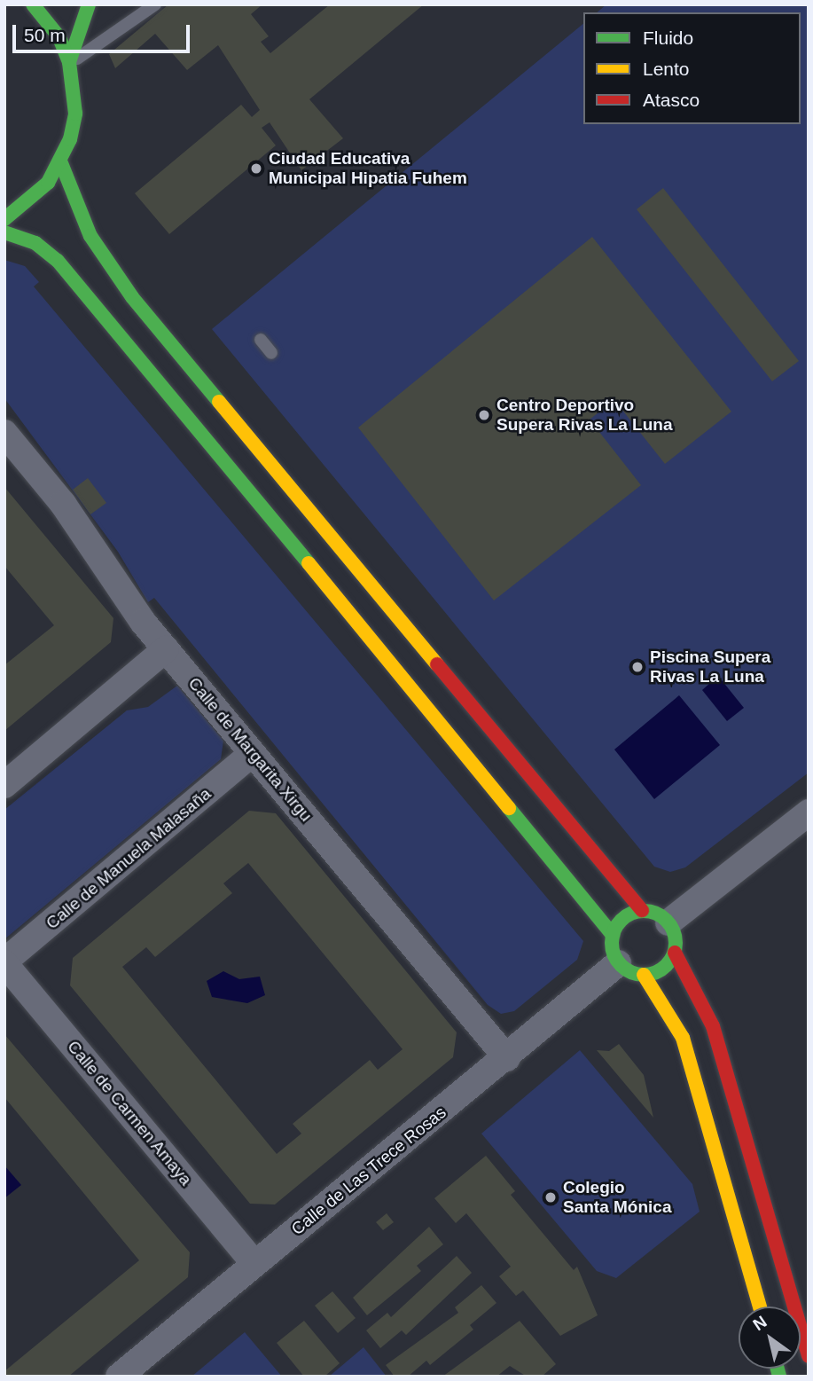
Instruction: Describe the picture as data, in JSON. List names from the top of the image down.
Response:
{
  "streets": {
    "street": [
      "Calle de Margarita Xirgu",
      "Calle de Manuela Malasaña",
      "Calle de Carmen Amaya",
      "Calle de Las Trece Rosas"
    ]
  },
  "crossings": [
    ["Calle de Margarita Xirgu", "Calle de Manuela Malasaña"],
    ["Calle de Margarita Xirgu", "Calle de Las Trece Rosas"],
    ["Calle de Manuela Malasaña", "Calle de Carmen Amaya"],
    ["Calle de Carmen Amaya", "Calle de Las Trece Rosas"]
  ],
  "places": [
    "Ciudad Educativa Municipal Hipatia Fuhem",
    "Centro Deportivo Supera Rivas La Luna",
    "Piscina Supera Rivas La Luna",
    "Colegio Santa Mónica"
  ],
  "legend": ["Fluido", "Lento", "Atasco"],
  "scale_bar": "50 m",
  "north": "top left"
}
